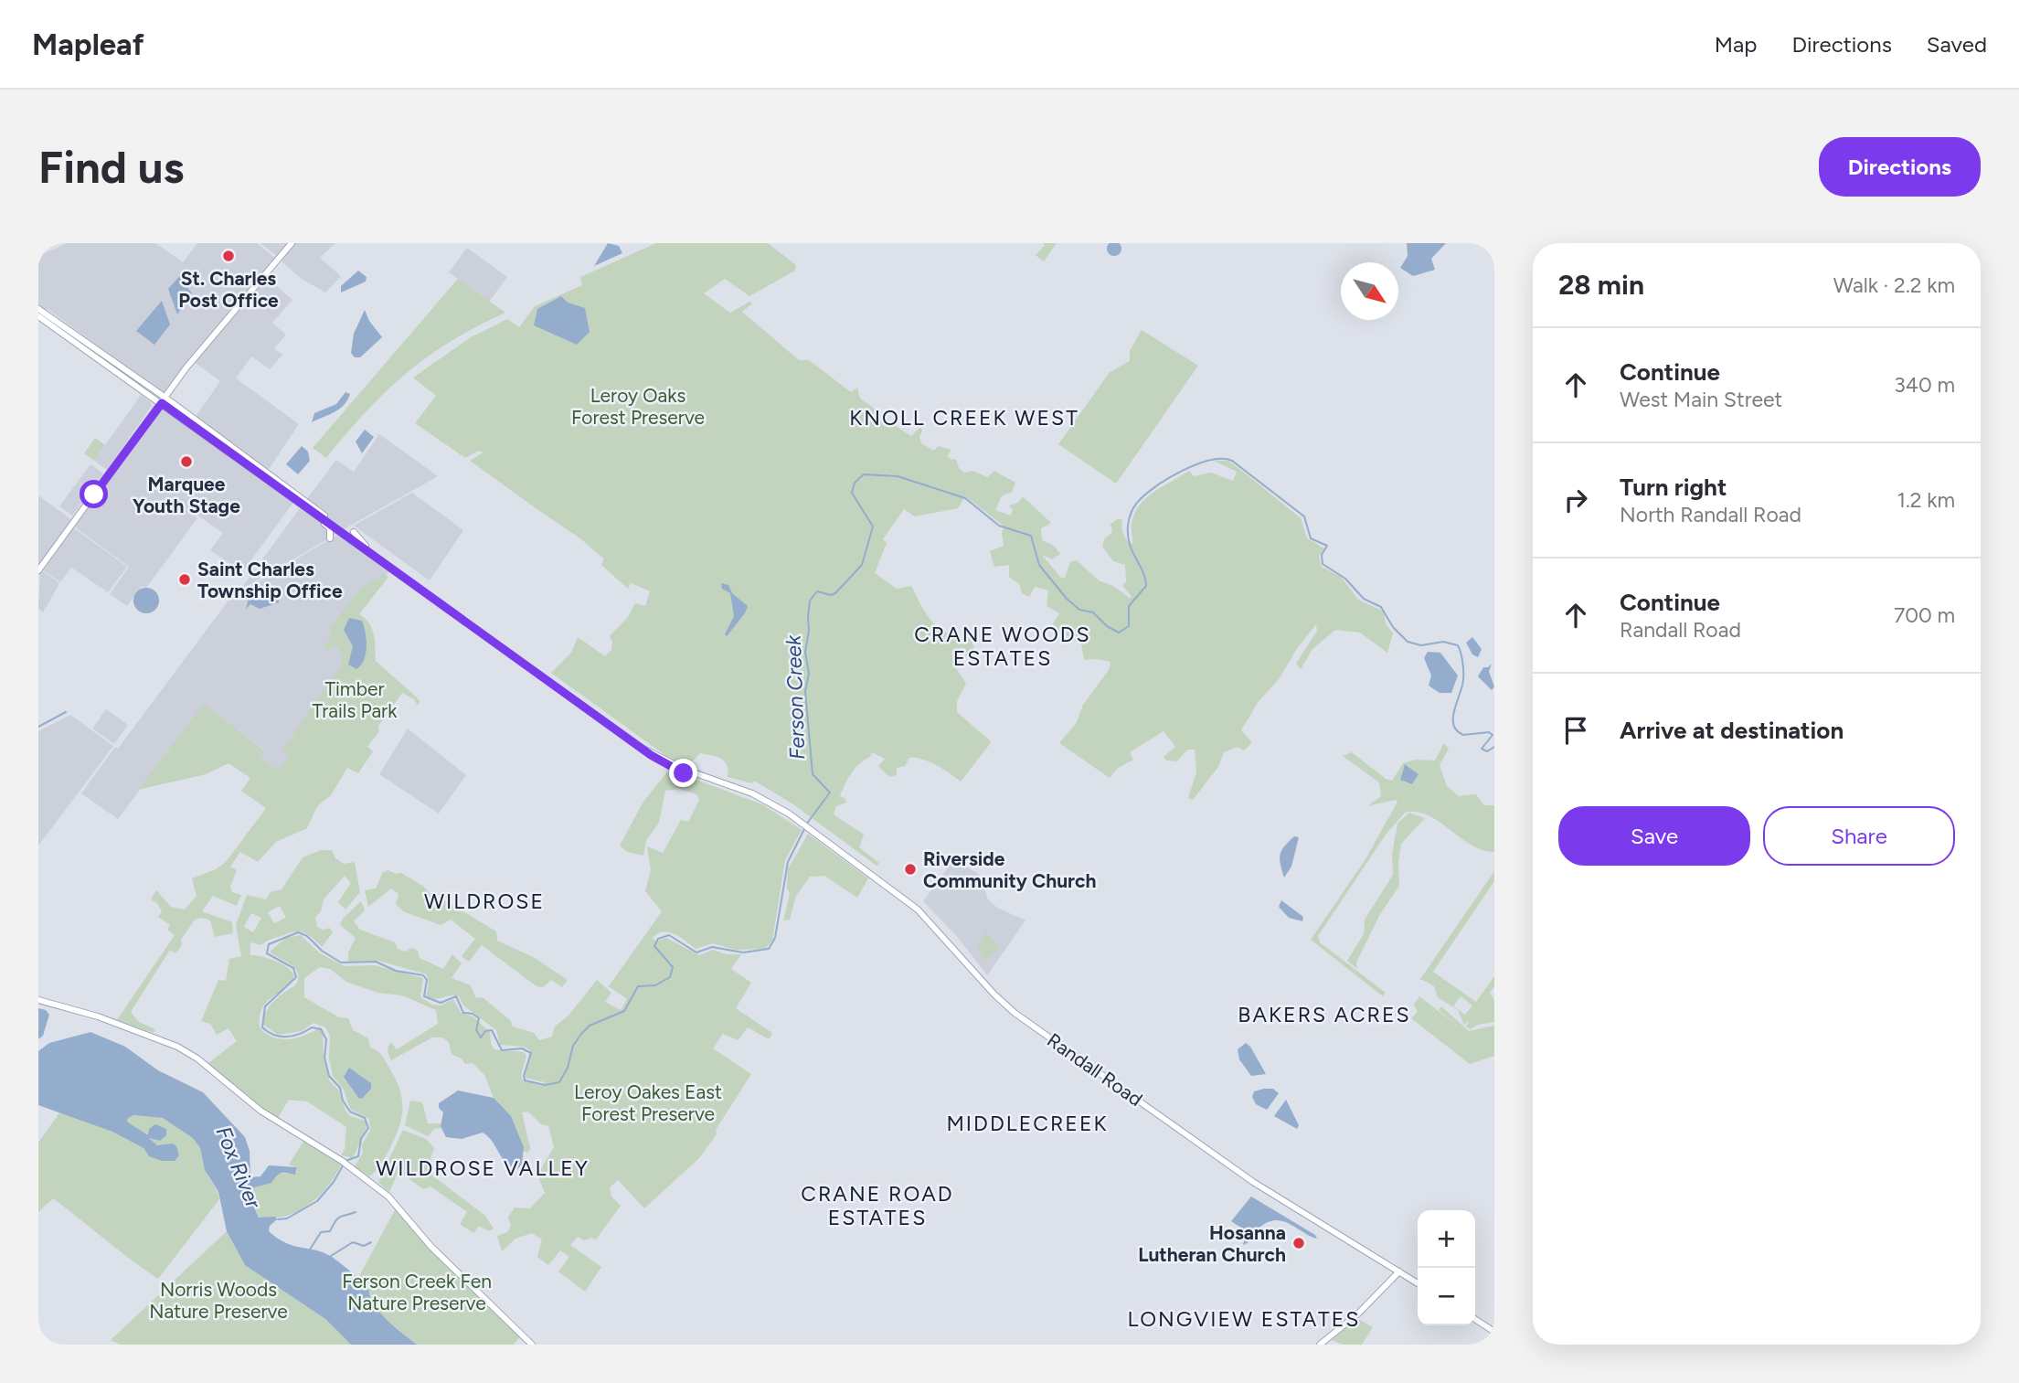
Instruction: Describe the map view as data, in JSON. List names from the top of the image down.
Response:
{
  "streets": {
    "main road": ["Randall Road"]
  },
  "districts": [
    "KNOLL CREEK WEST",
    "CRANE WOODS ESTATES",
    "WILDROSE",
    "BAKERS ACRES",
    "MIDDLECREEK",
    "WILDROSE VALLEY",
    "CRANE ROAD ESTATES",
    "LONGVIEW ESTATES"
  ],
  "water": ["Ferson Creek", "Fox River"],
  "parks": [
    "Leroy Oaks Forest Preserve",
    "Timber Trails Park",
    "Leroy Oakes East Forest Preserve",
    "Ferson Creek Fen Nature Preserve",
    "Norris Woods Nature Preserve"
  ],
  "places": [
    "St. Charles Post Office",
    "Marquee Youth Stage",
    "Saint Charles Township Office",
    "Riverside Community Church",
    "Hosanna Lutheran Church"
  ],
  "north": "bottom right",
  "page": {
    "header": "Mapleaf",
    "nav": ["Map", "Directions", "Saved"],
    "buttons": [
      "Directions",
      ["Save", "Share"]
    ],
    "title": "Find us",
    "heading": ["28 min", "Walk · 2.2 km"],
    "list": [
      ["Continue", "West Main Street", "340 m"],
      ["Turn right", "North Randall Road", "1.2 km"],
      ["Continue", "Randall Road", "700 m"],
      "Arrive at destination"
    ],
    "map_buttons": ["+", "−"]
  }
}
